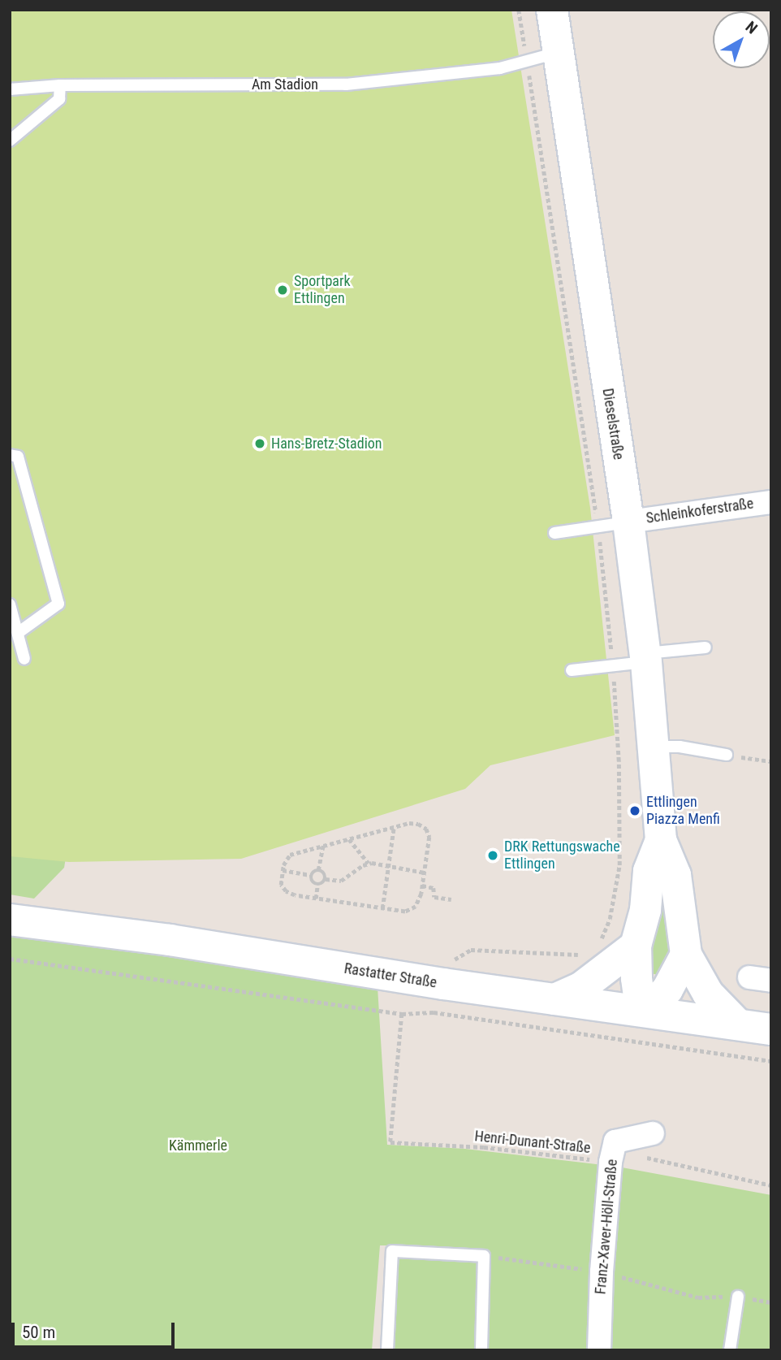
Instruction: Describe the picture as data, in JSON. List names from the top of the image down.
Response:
{
  "streets": {
    "street": [
      "Dieselstraße",
      "Schleinkoferstraße",
      "Rastatter Straße",
      "Franz-Xaver-Höll-Straße"
    ],
    "lane": ["Am Stadion"],
    "path": ["Henri-Dunant-Straße"]
  },
  "crossings": [
    ["Am Stadion", "Dieselstraße"],
    ["Dieselstraße", "Schleinkoferstraße"],
    ["Dieselstraße", "Rastatter Straße"],
    ["Henri-Dunant-Straße", "Franz-Xaver-Höll-Straße"]
  ],
  "parks": ["Kämmerle"],
  "places": [
    "Sportpark Ettlingen",
    "Hans-Bretz-Stadion",
    "Ettlingen Piazza Menfi",
    "DRK Rettungswache Ettlingen"
  ],
  "scale_bar": "50 m",
  "north": "top right"
}
